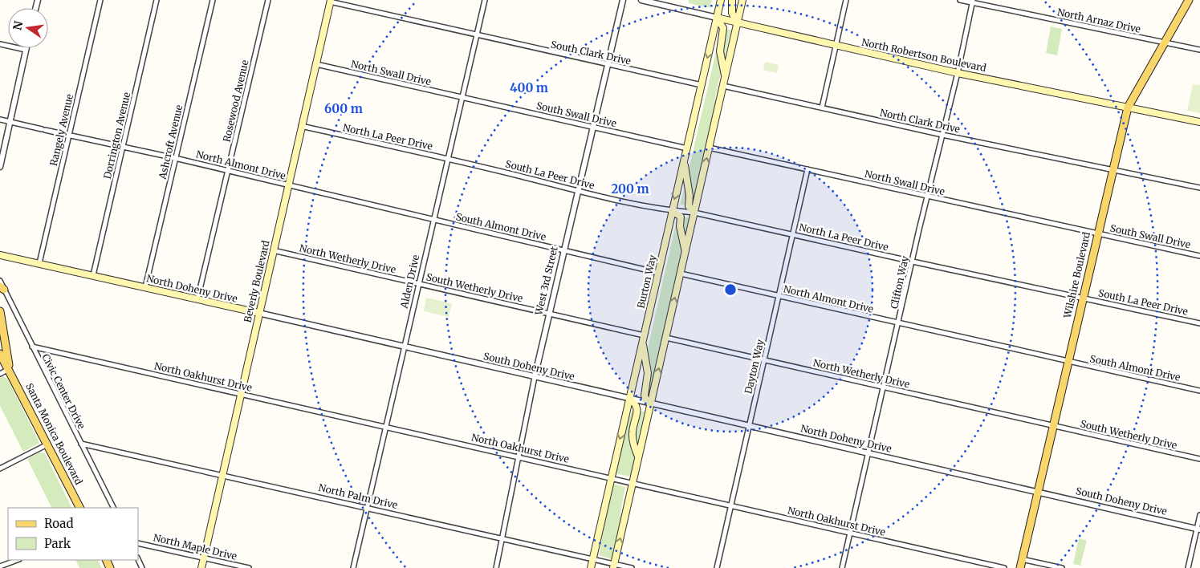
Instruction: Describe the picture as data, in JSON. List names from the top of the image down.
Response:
{
  "streets": {
    "main road": [
      "North Robertson Boulevard",
      "Wilshire Boulevard",
      "Beverly Boulevard",
      "Burton Way",
      "North Doheny Drive",
      "Santa Monica Boulevard"
    ],
    "street": [
      "North Arnaz Drive",
      "South Clark Drive",
      "North Swall Drive",
      "Rosewood Avenue",
      "South Swall Drive",
      "North Clark Drive",
      "Rangely Avenue",
      "Dorrington Avenue",
      "North La Peer Drive",
      "Ashcroft Avenue",
      "North Almont Drive",
      "South La Peer Drive",
      "South Almont Drive",
      "North Wetherly Drive",
      "West 3rd Street",
      "Alden Drive",
      "Clifton Way",
      "South Wetherly Drive",
      "South Doheny Drive",
      "Dayton Way",
      "North Oakhurst Drive",
      "Civic Center Drive",
      "North Palm Drive",
      "North Maple Drive"
    ]
  },
  "crossings": [
    ["North Arnaz Drive", "Wilshire Boulevard"],
    ["North Arnaz Drive", "Clifton Way"],
    ["South Clark Drive", "West 3rd Street"],
    ["South Clark Drive", "Alden Drive"],
    ["South Clark Drive", "Burton Way"],
    ["North Robertson Boulevard", "Wilshire Boulevard"],
    ["North Robertson Boulevard", "Burton Way"],
    ["North Robertson Boulevard", "Clifton Way"],
    ["North Swall Drive", "South Swall Drive"],
    ["North Swall Drive", "Wilshire Boulevard"],
    ["North Swall Drive", "Beverly Boulevard"],
    ["North Swall Drive", "Alden Drive"],
    ["North Swall Drive", "Clifton Way"],
    ["North Swall Drive", "Dayton Way"],
    ["Rosewood Avenue", "North Almont Drive"],
    ["Rosewood Avenue", "North Doheny Drive"],
    ["South Swall Drive", "Wilshire Boulevard"],
    ["South Swall Drive", "West 3rd Street"],
    ["South Swall Drive", "Alden Drive"],
    ["South Swall Drive", "Burton Way"],
    ["North Clark Drive", "Wilshire Boulevard"],
    ["North Clark Drive", "Clifton Way"],
    ["Rangely Avenue", "North Almont Drive"],
    ["Rangely Avenue", "North Doheny Drive"],
    ["Dorrington Avenue", "North Almont Drive"],
    ["Dorrington Avenue", "North Doheny Drive"],
    ["North La Peer Drive", "South La Peer Drive"],
    ["North La Peer Drive", "Wilshire Boulevard"],
    ["North La Peer Drive", "Beverly Boulevard"],
    ["North La Peer Drive", "Alden Drive"],
    ["North La Peer Drive", "Burton Way"],
    ["North La Peer Drive", "Clifton Way"],
    ["North La Peer Drive", "Dayton Way"],
    ["Ashcroft Avenue", "North Almont Drive"],
    ["Ashcroft Avenue", "North Doheny Drive"],
    ["North Almont Drive", "South Almont Drive"],
    ["North Almont Drive", "Wilshire Boulevard"],
    ["North Almont Drive", "Beverly Boulevard"],
    ["North Almont Drive", "Alden Drive"],
    ["North Almont Drive", "Clifton Way"],
    ["North Almont Drive", "Dayton Way"],
    ["South La Peer Drive", "Wilshire Boulevard"],
    ["South La Peer Drive", "West 3rd Street"],
    ["South La Peer Drive", "Alden Drive"],
    ["South La Peer Drive", "Burton Way"],
    ["South Almont Drive", "Wilshire Boulevard"],
    ["South Almont Drive", "West 3rd Street"],
    ["South Almont Drive", "Alden Drive"],
    ["South Almont Drive", "Burton Way"],
    ["North Wetherly Drive", "Wilshire Boulevard"],
    ["North Wetherly Drive", "Beverly Boulevard"],
    ["North Wetherly Drive", "Alden Drive"],
    ["North Wetherly Drive", "Clifton Way"],
    ["North Wetherly Drive", "South Wetherly Drive"],
    ["North Wetherly Drive", "Dayton Way"],
    ["Wilshire Boulevard", "South Wetherly Drive"],
    ["Wilshire Boulevard", "North Doheny Drive"],
    ["Wilshire Boulevard", "South Doheny Drive"],
    ["West 3rd Street", "South Wetherly Drive"],
    ["West 3rd Street", "South Doheny Drive"],
    ["West 3rd Street", "North Oakhurst Drive"],
    ["West 3rd Street", "North Palm Drive"],
    ["Beverly Boulevard", "North Doheny Drive"],
    ["Beverly Boulevard", "North Oakhurst Drive"],
    ["Beverly Boulevard", "North Palm Drive"],
    ["Beverly Boulevard", "North Maple Drive"],
    ["Alden Drive", "South Wetherly Drive"],
    ["Alden Drive", "North Doheny Drive"],
    ["Alden Drive", "South Doheny Drive"],
    ["Alden Drive", "North Oakhurst Drive"],
    ["Alden Drive", "North Palm Drive"],
    ["Burton Way", "South Wetherly Drive"],
    ["Burton Way", "South Doheny Drive"],
    ["Burton Way", "North Oakhurst Drive"],
    ["Burton Way", "North Palm Drive"],
    ["Clifton Way", "North Doheny Drive"],
    ["Clifton Way", "North Oakhurst Drive"],
    ["North Doheny Drive", "South Doheny Drive"],
    ["North Doheny Drive", "Dayton Way"],
    ["Dayton Way", "North Oakhurst Drive"],
    ["North Oakhurst Drive", "Civic Center Drive"],
    ["Civic Center Drive", "North Palm Drive"]
  ],
  "legend": ["Road", "Park"],
  "north": "left",
  "rings": ["400 m", "600 m", "200 m"]
}
